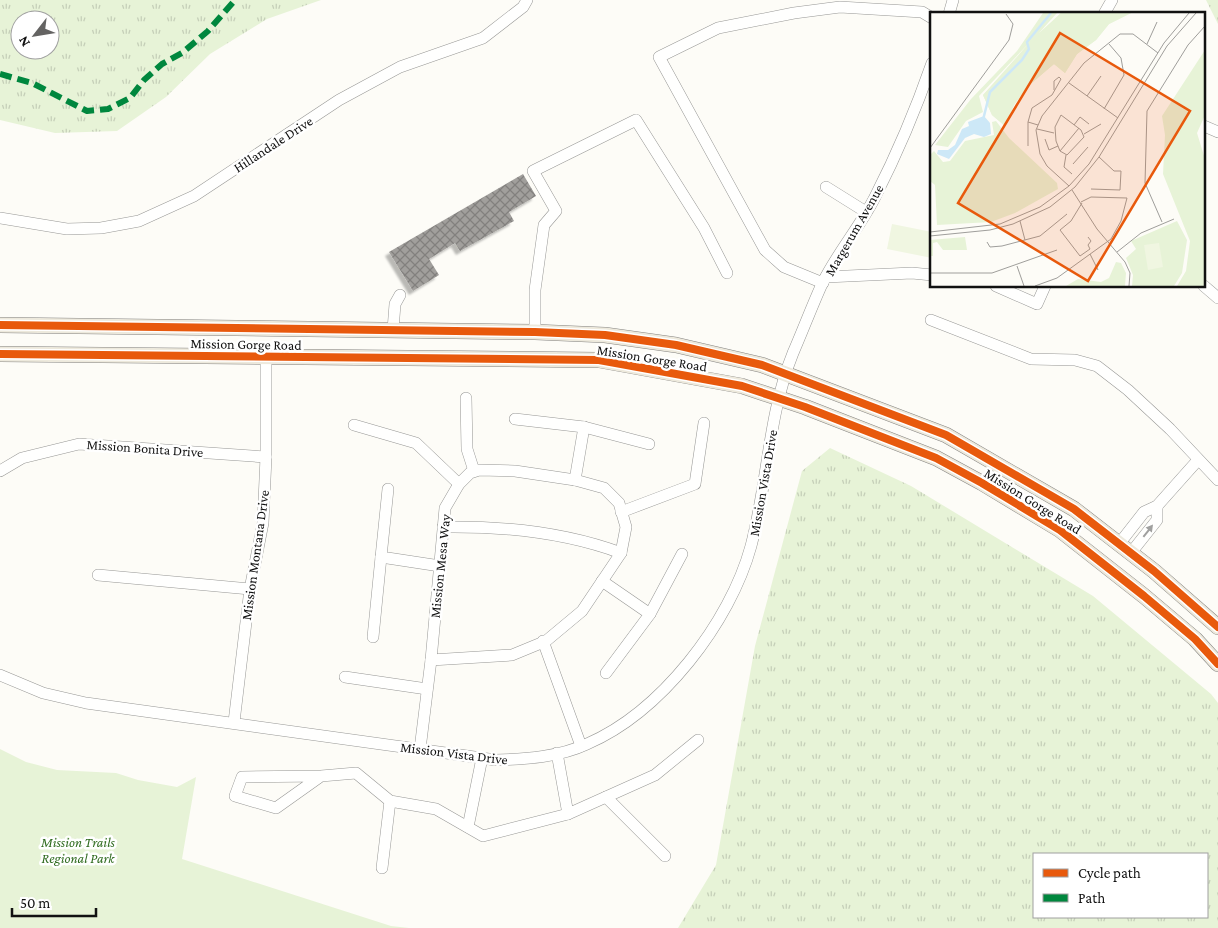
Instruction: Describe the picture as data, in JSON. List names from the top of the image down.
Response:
{
  "streets": {
    "main road": ["Mission Gorge Road"],
    "street": [
      "Hillandale Drive",
      "Margerum Avenue",
      "Mission Bonita Drive",
      "Mission Vista Drive",
      "Mission Montana Drive",
      "Mission Mesa Way"
    ]
  },
  "crossings": [
    ["Margerum Avenue", "Mission Gorge Road"],
    ["Margerum Avenue", "Mission Vista Drive"],
    ["Mission Gorge Road", "Mission Vista Drive"],
    ["Mission Gorge Road", "Mission Montana Drive"],
    ["Mission Bonita Drive", "Mission Montana Drive"],
    ["Mission Vista Drive", "Mission Montana Drive"],
    ["Mission Vista Drive", "Mission Mesa Way"]
  ],
  "parks": ["Mission Trails Regional Park"],
  "legend": ["Cycle path", "Path"],
  "scale_bar": "50 m",
  "north": "bottom left"
}
